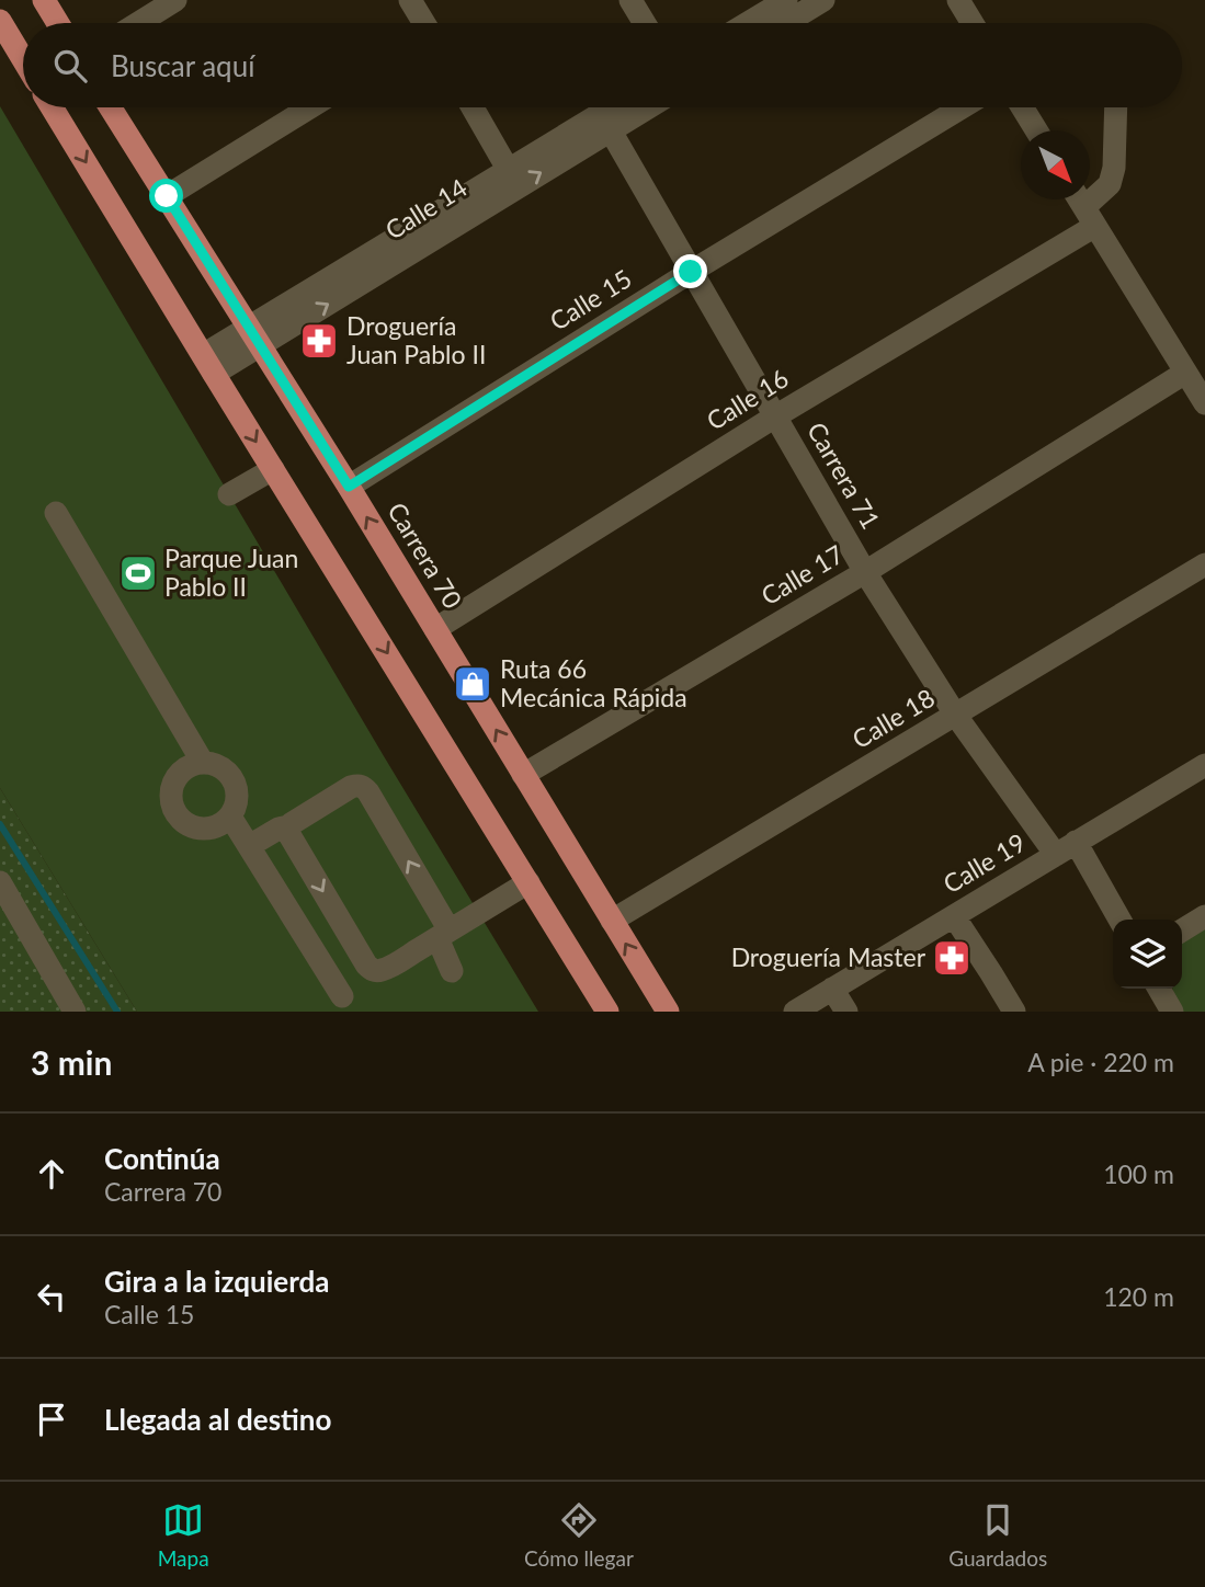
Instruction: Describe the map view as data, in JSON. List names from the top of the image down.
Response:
{
  "streets": {
    "main road": ["Carrera 70"],
    "street": [
      "Calle 14",
      "Calle 15",
      "Calle 16",
      "Carrera 71",
      "Calle 17",
      "Calle 18",
      "Calle 19"
    ]
  },
  "crossings": [
    ["Calle 14", "Carrera 71"],
    ["Calle 14", "Carrera 70"],
    ["Calle 15", "Carrera 71"],
    ["Calle 15", "Carrera 70"],
    ["Calle 16", "Carrera 71"],
    ["Calle 16", "Carrera 70"],
    ["Carrera 71", "Calle 17"],
    ["Carrera 71", "Calle 18"],
    ["Carrera 71", "Calle 19"],
    ["Carrera 70", "Calle 17"],
    ["Carrera 70", "Calle 18"]
  ],
  "places": {
    "pharmacy": ["Droguería Juan Pablo II", "Droguería Master"],
    "sports": ["Parque Juan Pablo II"],
    "shop": ["Ruta 66 Mecánica Rápida"]
  },
  "north": "bottom right",
  "page": {
    "search": "Buscar aquí",
    "heading": ["3 min", "A pie · 220 m"],
    "list": [
      ["Continúa", "Carrera 70", "100 m"],
      ["Gira a la izquierda", "Calle 15", "120 m"],
      "Llegada al destino"
    ],
    "nav": ["Mapa", "Cómo llegar", "Guardados"]
  }
}
